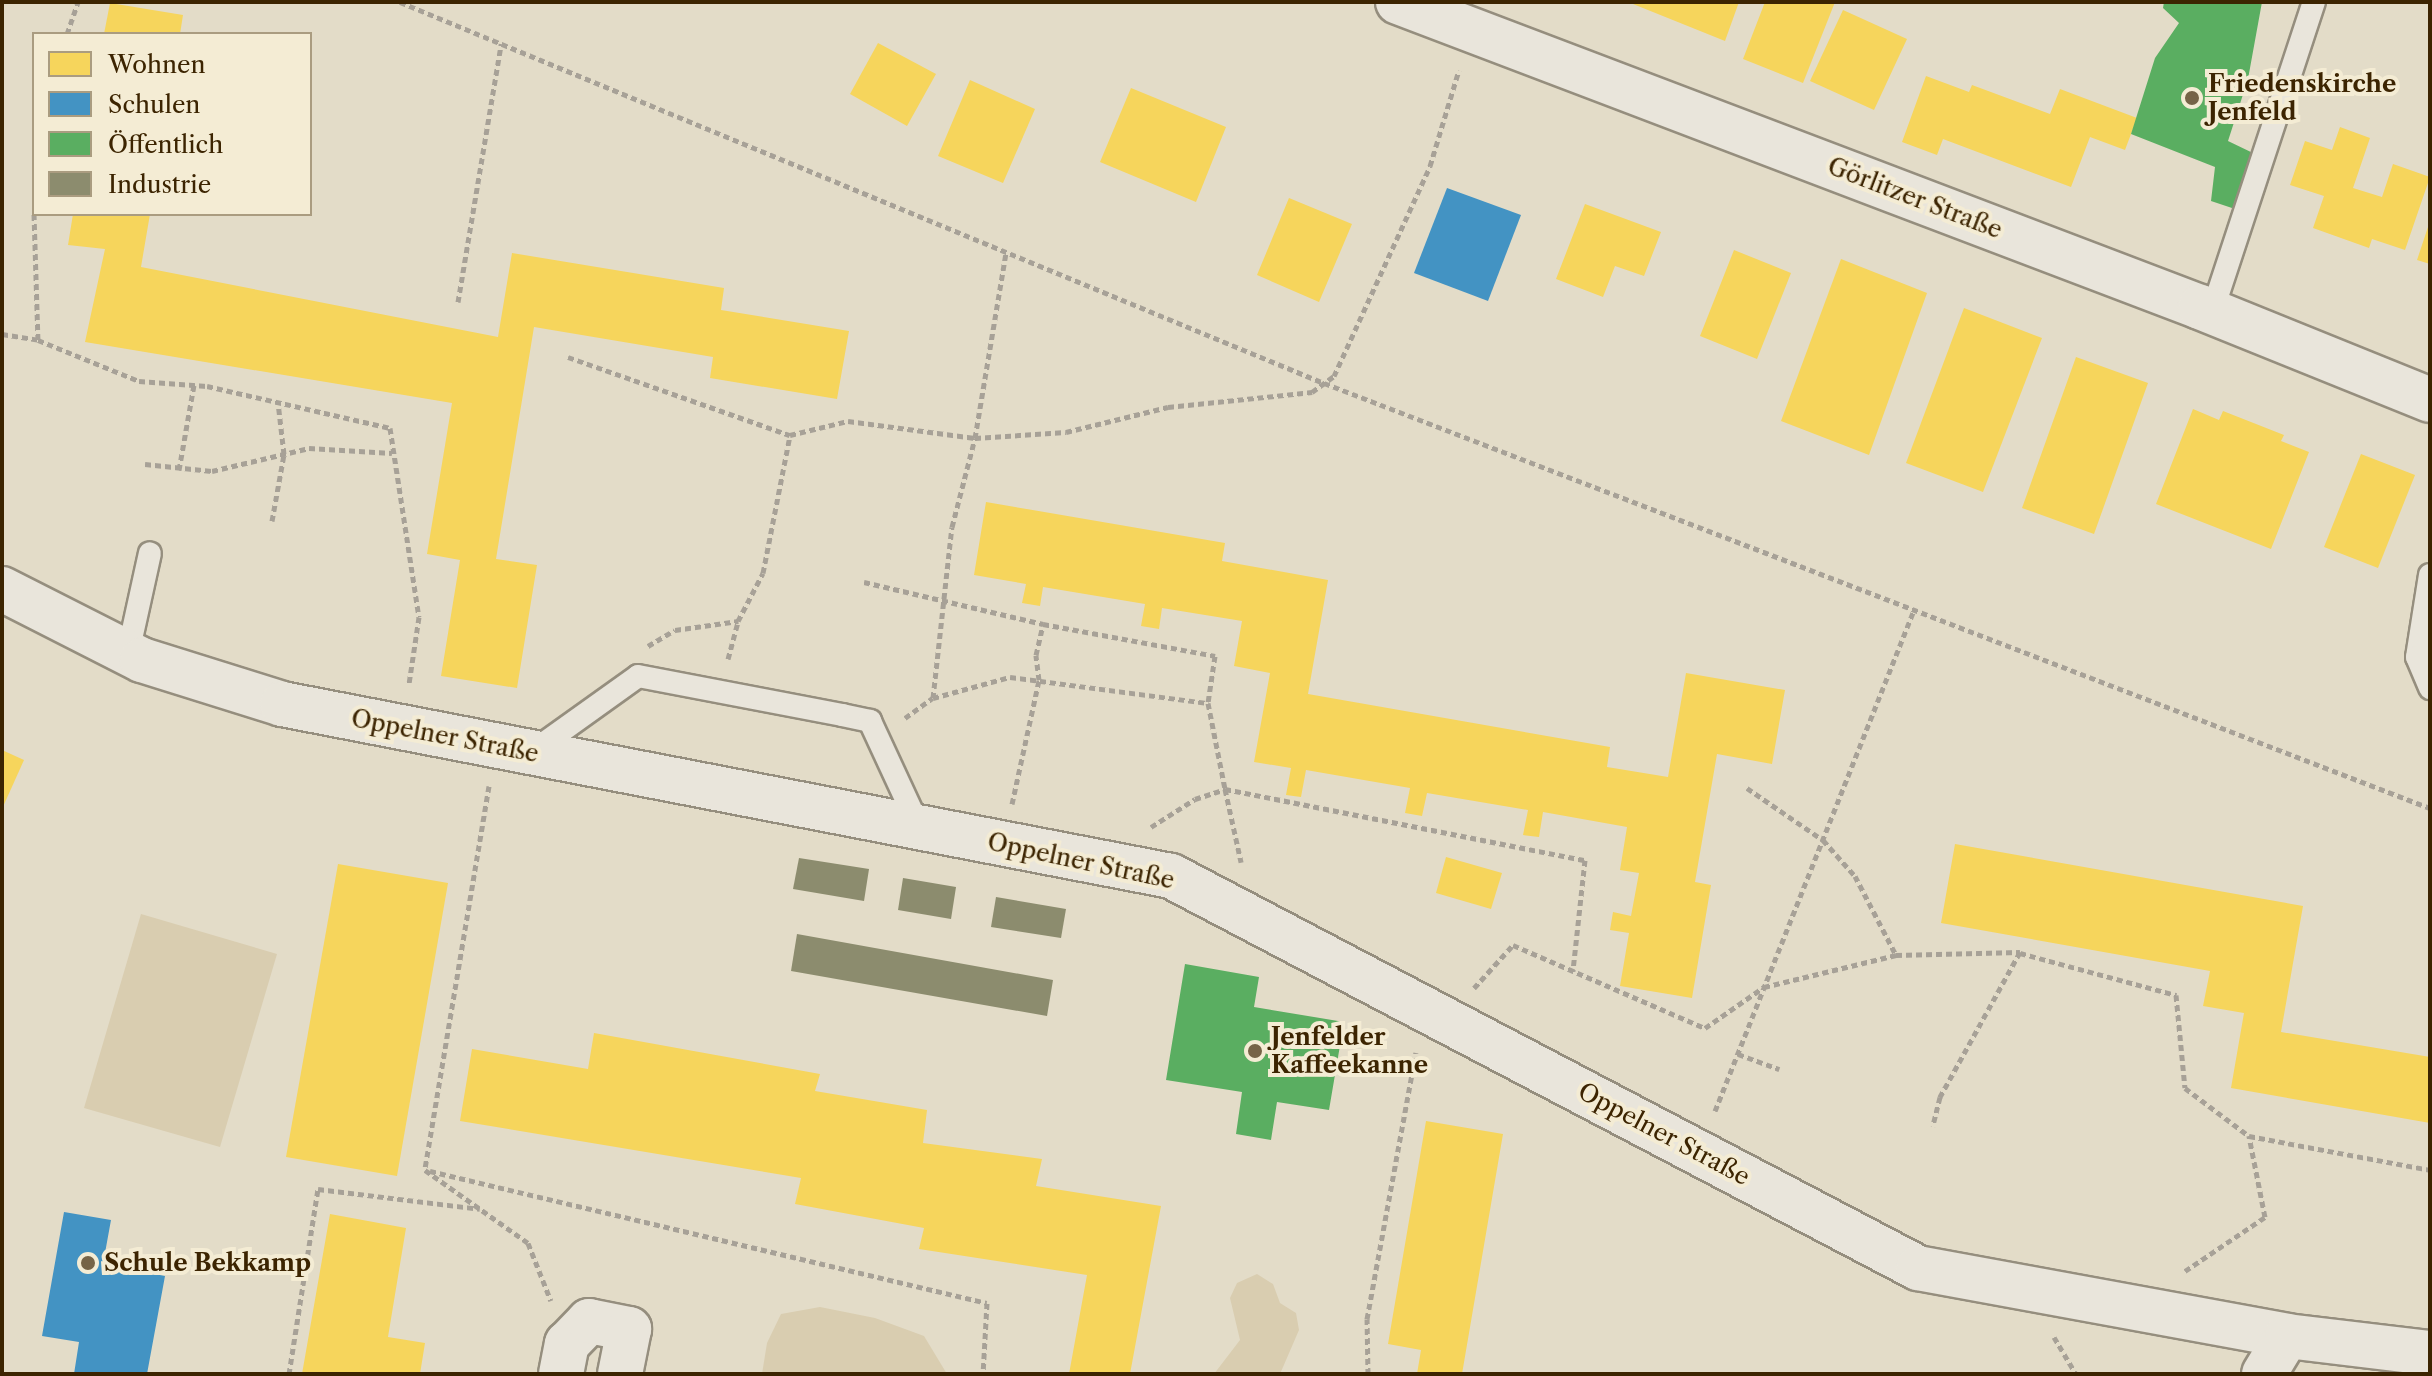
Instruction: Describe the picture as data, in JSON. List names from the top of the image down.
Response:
{
  "streets": {
    "street": ["Görlitzer Straße", "Oppelner Straße"]
  },
  "places": ["Friedenskirche Jenfeld", "Jenfelder Kaffeekanne", "Schule Bekkamp"],
  "legend": [
    "Wohnen",
    "Schulen",
    "Öffentlich",
    "Industrie"
  ]
}
